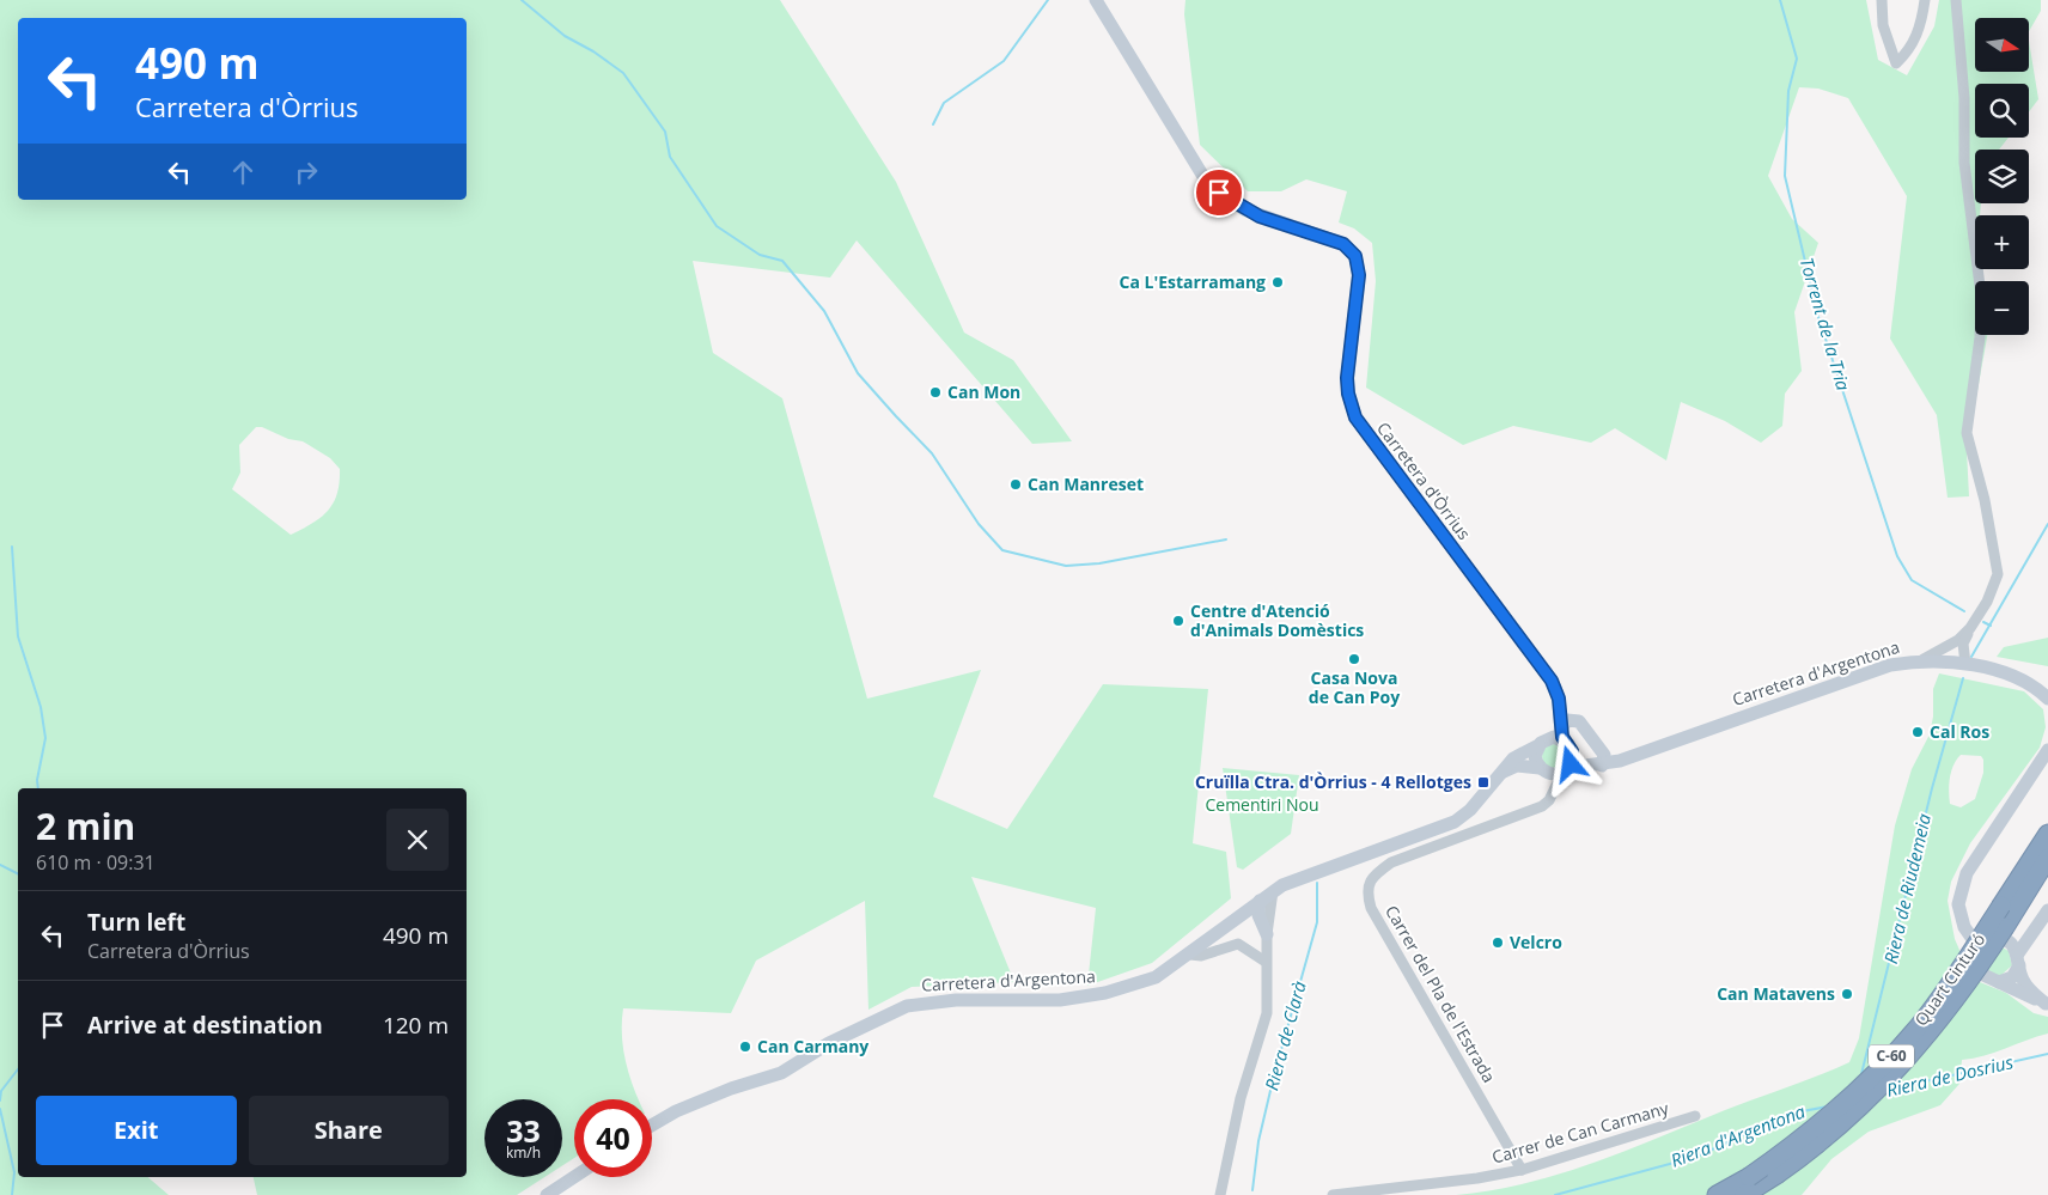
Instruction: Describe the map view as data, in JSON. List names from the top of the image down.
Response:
{
  "streets": {
    "highway": ["Quart Cinturó", "C-60"],
    "street": [
      "Carretera d'Òrrius",
      "Carretera d'Argentona",
      "Carrer del Pla de l'Estrada",
      "Carrer de Can Carmany"
    ]
  },
  "crossings": [
    ["Carretera d'Òrrius", "Carretera d'Argentona"],
    ["Carrer del Pla de l'Estrada", "Carrer de Can Carmany"]
  ],
  "water": [
    "Torrent de la Tria",
    "Riera de Riudemeia",
    "Riera de Clarà",
    "Riera de Dosrius",
    "Riera d'Argentona"
  ],
  "parks": ["Cementiri Nou"],
  "places": {
    "other": [
      "Ca L'Estarramang",
      "Can Mon",
      "Can Manreset",
      "Centre d'Atenció d'Animals Domèstics",
      "Casa Nova de Can Poy",
      "Cal Ros",
      "Velcro",
      "Can Matavens",
      "Can Carmany"
    ],
    "transit": ["Cruïlla Ctra. d'Òrrius - 4 Rellotges"]
  },
  "north": "right",
  "page": {
    "map_buttons": ["+", "−"],
    "turn": ["490 m", "Carretera d'Òrrius"],
    "heading": ["2 min", "610 m · 09:31"],
    "list": [
      {
        "name": "Turn left",
        "note": "Carretera d'Òrrius",
        "value": "490 m"
      },
      {
        "name": "Arrive at destination",
        "value": "120 m"
      }
    ],
    "buttons": ["Exit", "Share"],
    "speed": "33 km/h",
    "limit": "40"
  }
}
